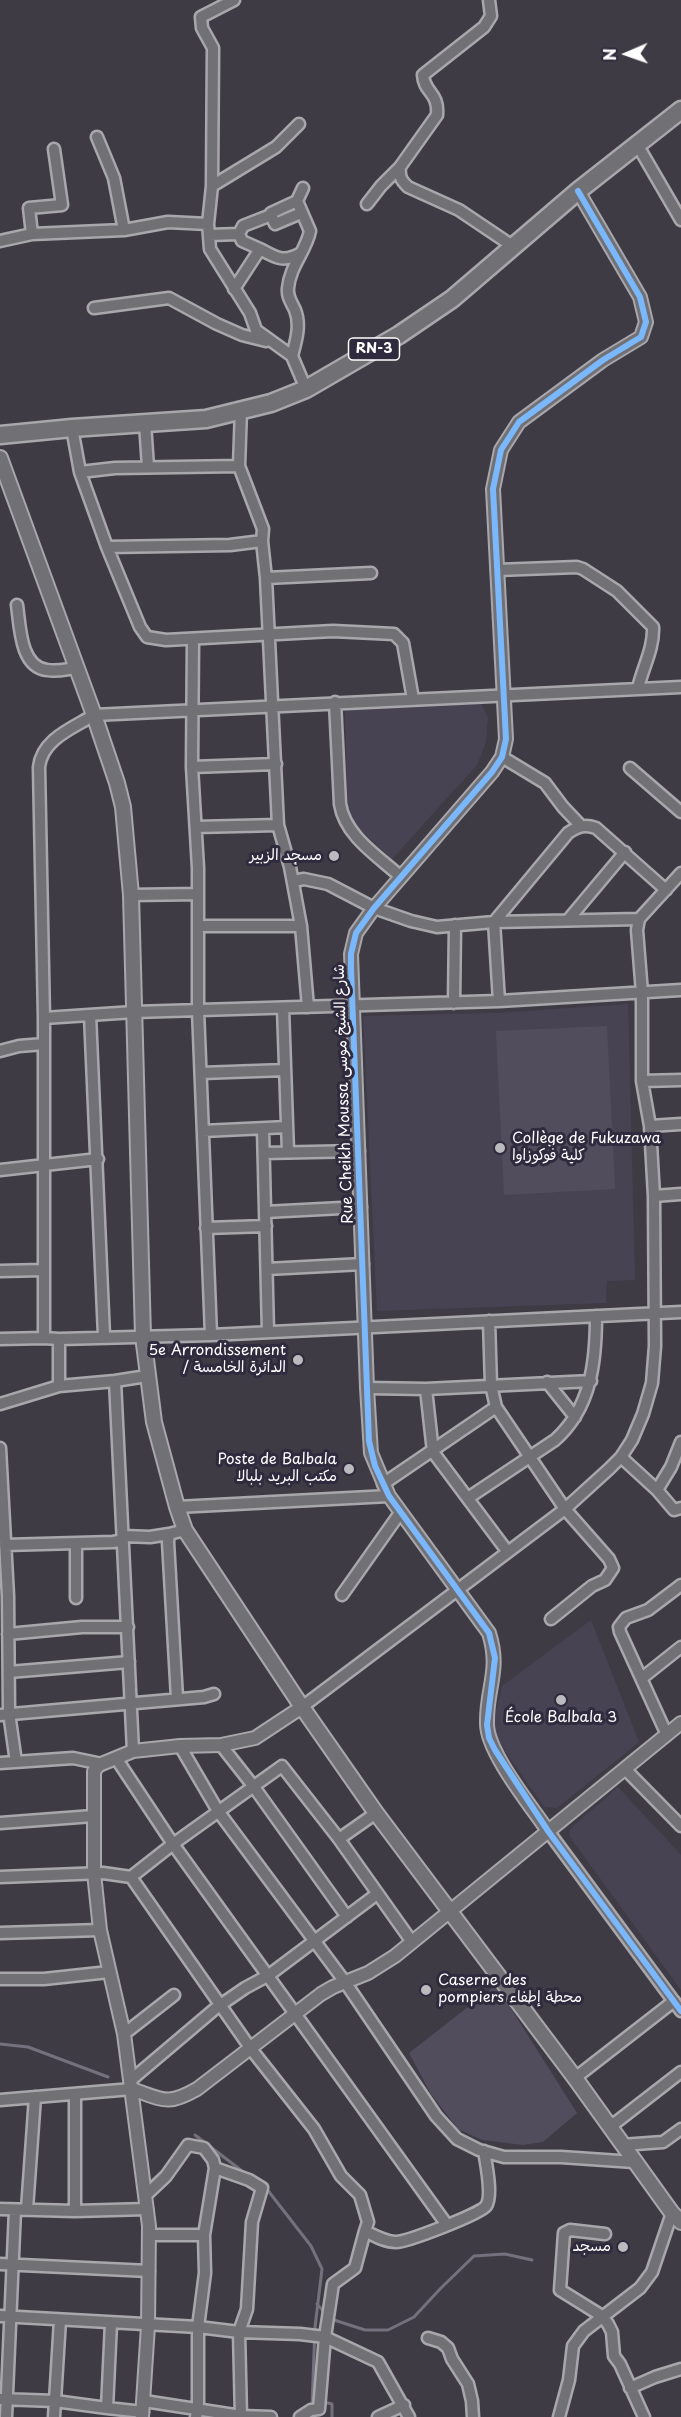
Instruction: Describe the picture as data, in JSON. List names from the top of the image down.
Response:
{
  "streets": {
    "highway": ["RN-3"],
    "street": ["Rue Cheikh Moussa شارع الشيخ موسى"]
  },
  "crossings": [
    ["RN-3", "Rue Cheikh Moussa شارع الشيخ موسى"]
  ],
  "places": [
    "مسجد الزبير",
    "Collège de Fukuzawa كلية فوكوزاوا",
    "5e Arrondissement / الدائرة الخامسة",
    "Poste de Balbala مكتب البريد بلبالا",
    "École Balbala 3",
    "Caserne des pompiers محطة إطفاء",
    "مسجد"
  ],
  "north": "left"
}
